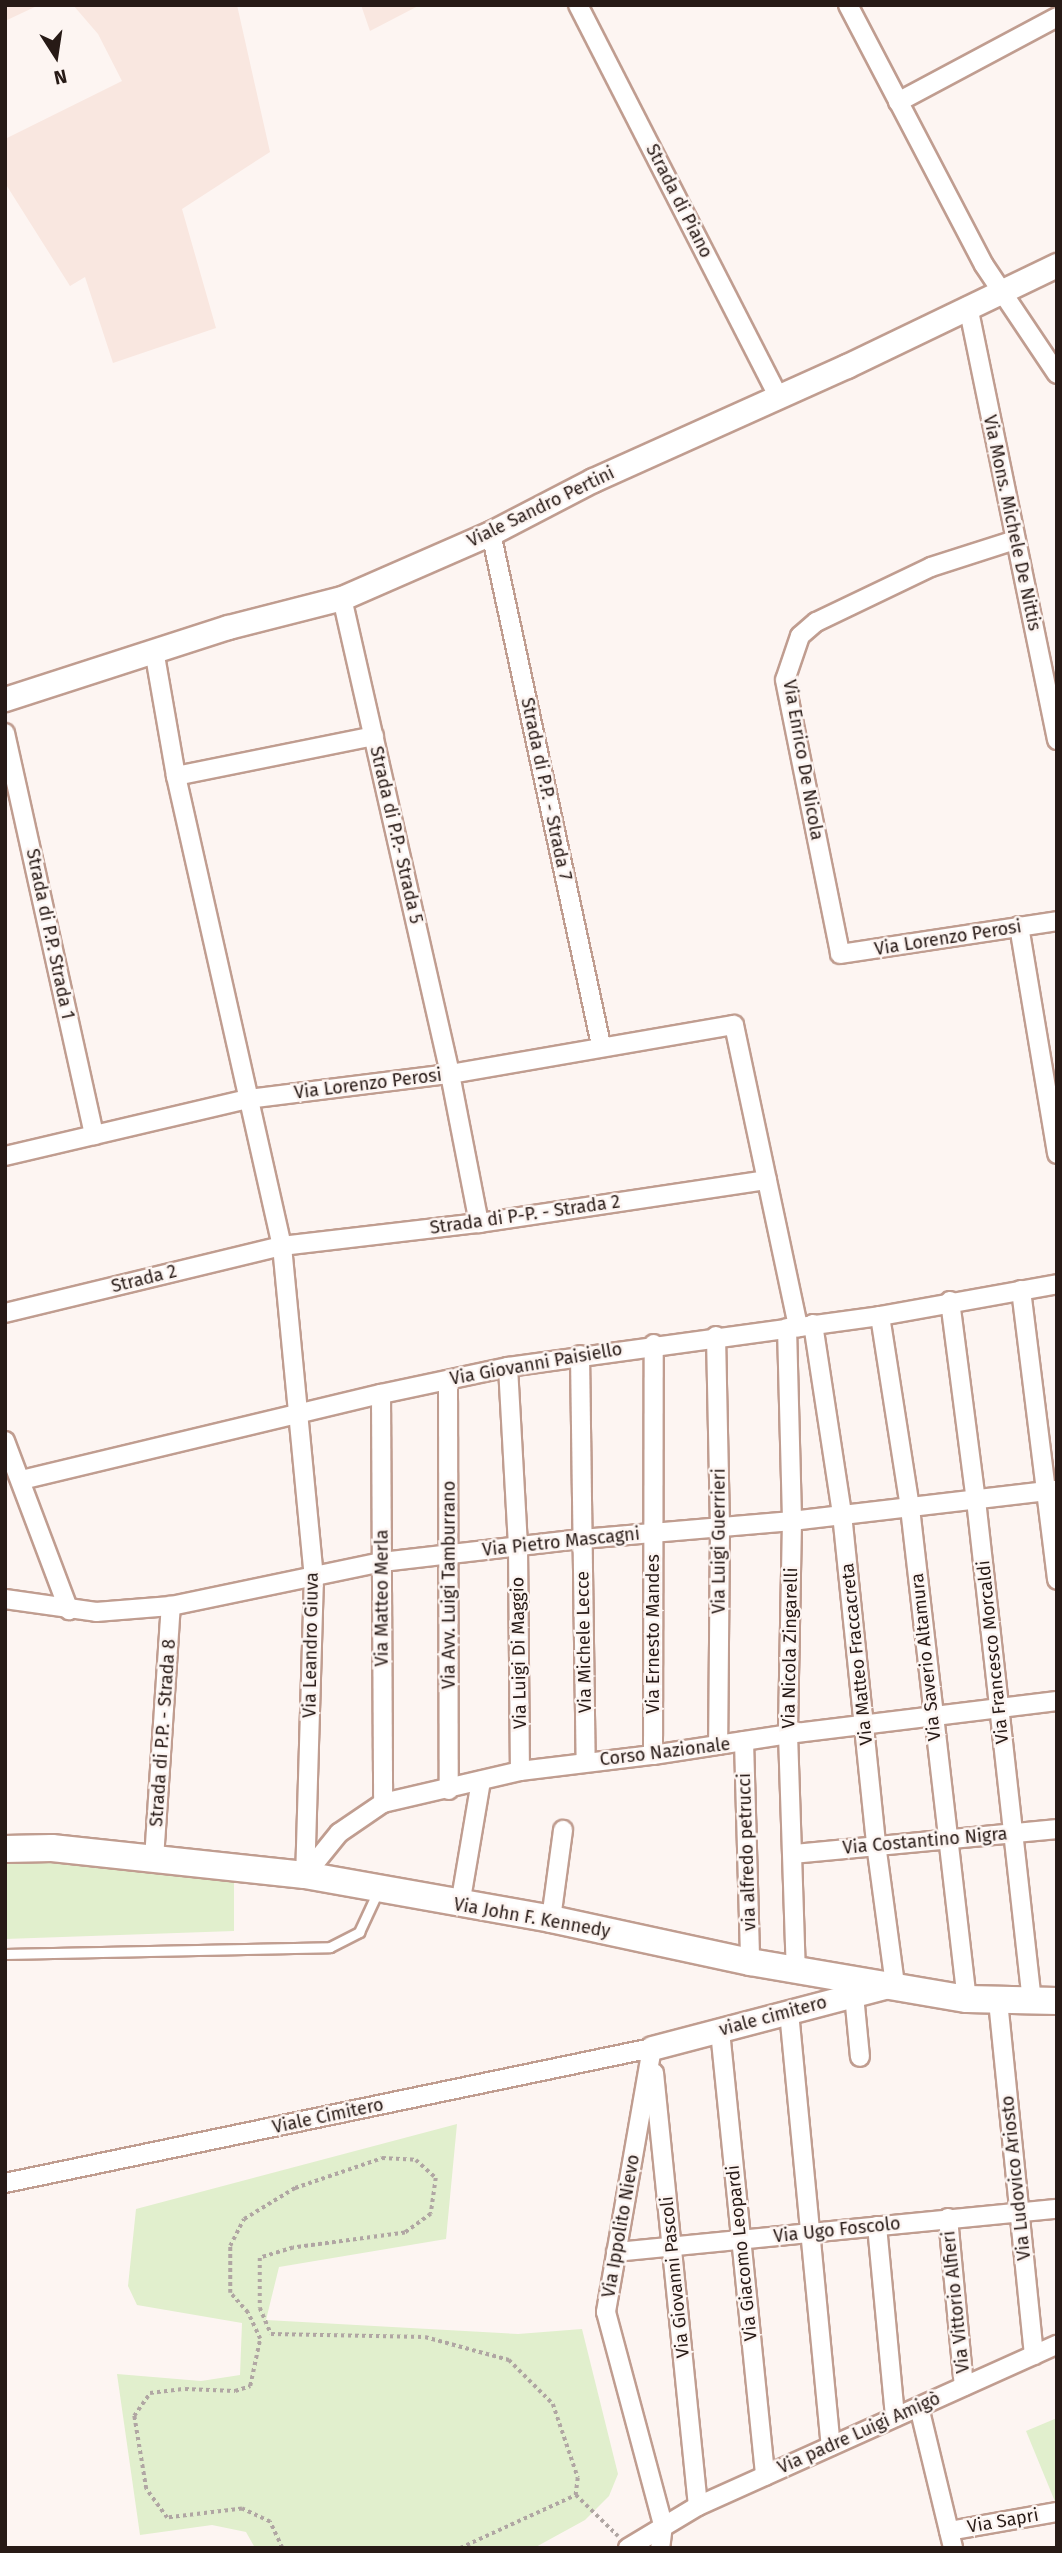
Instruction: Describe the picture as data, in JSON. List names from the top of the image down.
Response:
{
  "streets": {
    "main road": ["Via John F. Kennedy"],
    "street": [
      "Strada di Piano",
      "Viale Sandro Pertini",
      "Via Mons. Michele De Nittis",
      "Via Enrico De Nicola",
      "Strada di P.P. - Strada 7",
      "Strada di P.P.- Strada 5",
      "Strada di P.P. Strada 1",
      "Via Lorenzo Perosi",
      "Strada di P-P. - Strada 2",
      "Strada 2",
      "Via Giovanni Paisiello",
      "Via Luigi Guerrieri",
      "Via Pietro Mascagni",
      "Via Avv. Luigi Tamburrano",
      "Via Matteo Merla",
      "Via Ernesto Mandes",
      "Via Michele Lecce",
      "Via Leandro Giuva",
      "Via Nicola Zingarelli",
      "Via Francesco Morcaldi",
      "Via Luigi Di Maggio",
      "Via Matteo Fraccacreta",
      "Via Saverio Altamura",
      "Strada di P.P. - Strada 8",
      "Corso Nazionale",
      "Via Costantino Nigra",
      "via alfredo petrucci",
      "viale cimitero",
      "Viale Cimitero",
      "Via Ludovico Ariosto",
      "Via Ippolito Nievo",
      "Via Ugo Foscolo",
      "Via Giacomo Leopardi",
      "Via Giovanni Pascoli",
      "Via Vittorio Alfieri",
      "Via padre Luigi Amigò",
      "Via Sapri"
    ]
  },
  "crossings": [
    ["Strada di Piano", "Viale Sandro Pertini"],
    ["Viale Sandro Pertini", "Via Mons. Michele De Nittis"],
    ["Viale Sandro Pertini", "Strada di P.P. - Strada 7"],
    ["Viale Sandro Pertini", "Strada di P.P.- Strada 5"],
    ["Viale Sandro Pertini", "Via Leandro Giuva"],
    ["Via Mons. Michele De Nittis", "Via Enrico De Nicola"],
    ["Via Enrico De Nicola", "Via Lorenzo Perosi"],
    ["Strada di P.P. - Strada 7", "Via Lorenzo Perosi"],
    ["Strada di P.P.- Strada 5", "Via Lorenzo Perosi"],
    ["Strada di P.P.- Strada 5", "Strada di P-P. - Strada 2"],
    ["Strada di P.P. Strada 1", "Via Lorenzo Perosi"],
    ["Via Lorenzo Perosi", "Strada di P-P. - Strada 2"],
    ["Via Lorenzo Perosi", "Via Leandro Giuva"],
    ["Strada di P-P. - Strada 2", "Strada 2"],
    ["Strada di P-P. - Strada 2", "Via Leandro Giuva"],
    ["Strada 2", "Via Leandro Giuva"],
    ["Via Giovanni Paisiello", "Via Luigi Guerrieri"],
    ["Via Giovanni Paisiello", "Via Avv. Luigi Tamburrano"],
    ["Via Giovanni Paisiello", "Via Matteo Merla"],
    ["Via Giovanni Paisiello", "Via Ernesto Mandes"],
    ["Via Giovanni Paisiello", "Via Michele Lecce"],
    ["Via Giovanni Paisiello", "Via Leandro Giuva"],
    ["Via Giovanni Paisiello", "Via Nicola Zingarelli"],
    ["Via Giovanni Paisiello", "Via Francesco Morcaldi"],
    ["Via Giovanni Paisiello", "Via Luigi Di Maggio"],
    ["Via Giovanni Paisiello", "Via Matteo Fraccacreta"],
    ["Via Giovanni Paisiello", "Via Saverio Altamura"],
    ["Via Luigi Guerrieri", "Via Pietro Mascagni"],
    ["Via Luigi Guerrieri", "Corso Nazionale"],
    ["Via Pietro Mascagni", "Via Avv. Luigi Tamburrano"],
    ["Via Pietro Mascagni", "Via Matteo Merla"],
    ["Via Pietro Mascagni", "Via Ernesto Mandes"],
    ["Via Pietro Mascagni", "Via Michele Lecce"],
    ["Via Pietro Mascagni", "Via Leandro Giuva"],
    ["Via Pietro Mascagni", "Via Nicola Zingarelli"],
    ["Via Pietro Mascagni", "Via Francesco Morcaldi"],
    ["Via Pietro Mascagni", "Via Luigi Di Maggio"],
    ["Via Pietro Mascagni", "Via Matteo Fraccacreta"],
    ["Via Pietro Mascagni", "Via Saverio Altamura"],
    ["Via Pietro Mascagni", "Strada di P.P. - Strada 8"],
    ["Via Avv. Luigi Tamburrano", "Corso Nazionale"],
    ["Via Matteo Merla", "Corso Nazionale"],
    ["Via Ernesto Mandes", "Corso Nazionale"],
    ["Via Michele Lecce", "Corso Nazionale"],
    ["Via Leandro Giuva", "Corso Nazionale"],
    ["Via Leandro Giuva", "Via John F. Kennedy"],
    ["Via Nicola Zingarelli", "Via Matteo Fraccacreta"],
    ["Via Nicola Zingarelli", "Corso Nazionale"],
    ["Via Nicola Zingarelli", "Via Costantino Nigra"],
    ["Via Nicola Zingarelli", "Via John F. Kennedy"],
    ["Via Francesco Morcaldi", "Corso Nazionale"],
    ["Via Francesco Morcaldi", "Via Costantino Nigra"],
    ["Via Francesco Morcaldi", "Via John F. Kennedy"],
    ["Via Luigi Di Maggio", "Corso Nazionale"],
    ["Via Matteo Fraccacreta", "Corso Nazionale"],
    ["Via Matteo Fraccacreta", "Via Costantino Nigra"],
    ["Via Matteo Fraccacreta", "Via John F. Kennedy"],
    ["Via Matteo Fraccacreta", "viale cimitero"],
    ["Via Saverio Altamura", "Corso Nazionale"],
    ["Via Saverio Altamura", "Via Costantino Nigra"],
    ["Via Saverio Altamura", "Via John F. Kennedy"],
    ["Strada di P.P. - Strada 8", "Via John F. Kennedy"],
    ["Corso Nazionale", "via alfredo petrucci"],
    ["Corso Nazionale", "Via John F. Kennedy"],
    ["via alfredo petrucci", "Via John F. Kennedy"],
    ["Via John F. Kennedy", "viale cimitero"],
    ["Via John F. Kennedy", "Via Ludovico Ariosto"],
    ["viale cimitero", "Viale Cimitero"],
    ["viale cimitero", "Via Ippolito Nievo"],
    ["viale cimitero", "Via Giacomo Leopardi"],
    ["viale cimitero", "Via Giovanni Pascoli"],
    ["Viale Cimitero", "Via Ippolito Nievo"],
    ["Viale Cimitero", "Via Giovanni Pascoli"],
    ["Via Ludovico Ariosto", "Via Ugo Foscolo"],
    ["Via Ludovico Ariosto", "Via padre Luigi Amigò"],
    ["Via Ippolito Nievo", "Via Ugo Foscolo"],
    ["Via Ippolito Nievo", "Via Giovanni Pascoli"],
    ["Via Ippolito Nievo", "Via padre Luigi Amigò"],
    ["Via Ugo Foscolo", "Via Giacomo Leopardi"],
    ["Via Ugo Foscolo", "Via Giovanni Pascoli"],
    ["Via Ugo Foscolo", "Via Vittorio Alfieri"],
    ["Via Giacomo Leopardi", "Via padre Luigi Amigò"],
    ["Via Giovanni Pascoli", "Via padre Luigi Amigò"],
    ["Via Vittorio Alfieri", "Via padre Luigi Amigò"]
  ],
  "north": "bottom"
}
